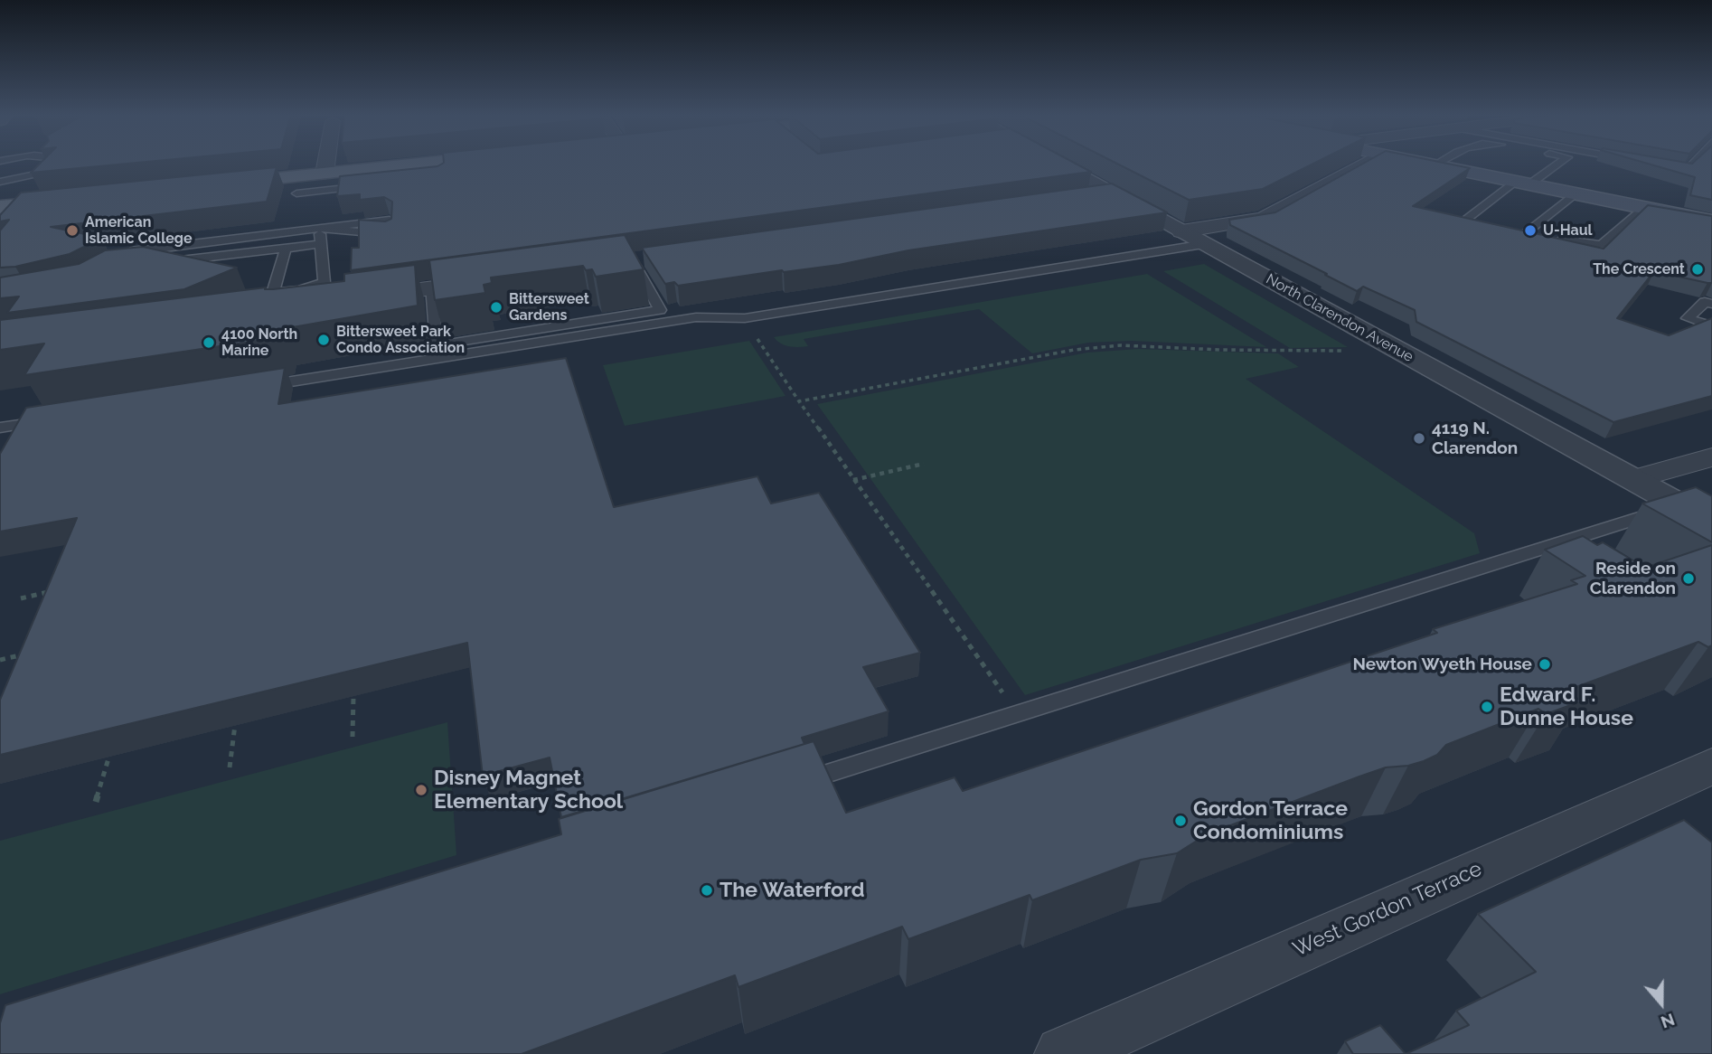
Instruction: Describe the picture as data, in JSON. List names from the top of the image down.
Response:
{
  "streets": {
    "street": ["North Clarendon Avenue", "West Gordon Terrace"]
  },
  "places": [
    "American Islamic College",
    "U-Haul",
    "The Crescent",
    "Bittersweet Gardens",
    "Bittersweet Park Condo Association",
    "4100 North Marine",
    "4119 N. Clarendon",
    "Reside on Clarendon",
    "Newton Wyeth House",
    "Edward F. Dunne House",
    "Disney Magnet Elementary School",
    "Gordon Terrace Condominiums",
    "The Waterford"
  ],
  "north": "bottom"
}
